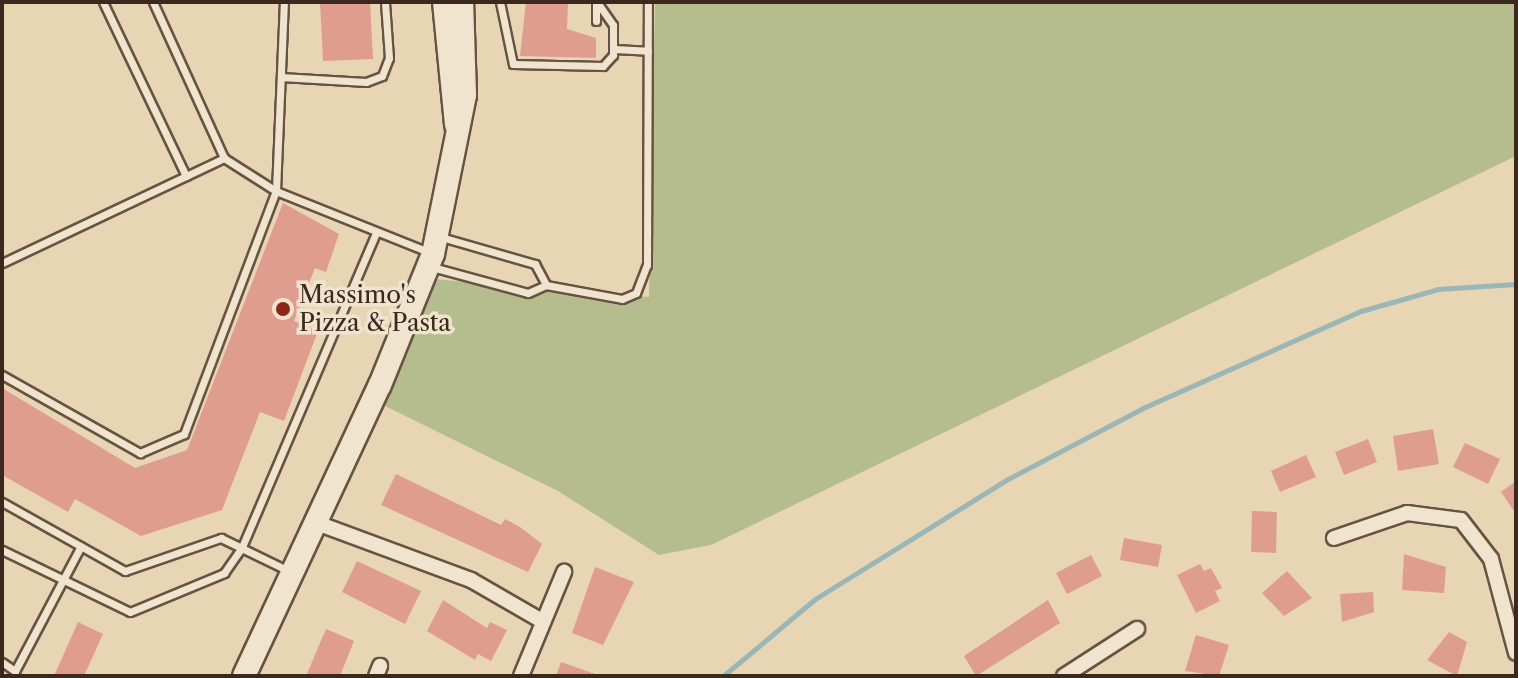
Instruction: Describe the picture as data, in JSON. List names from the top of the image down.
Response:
{
  "places": ["Massimo's Pizza & Pasta"]
}
